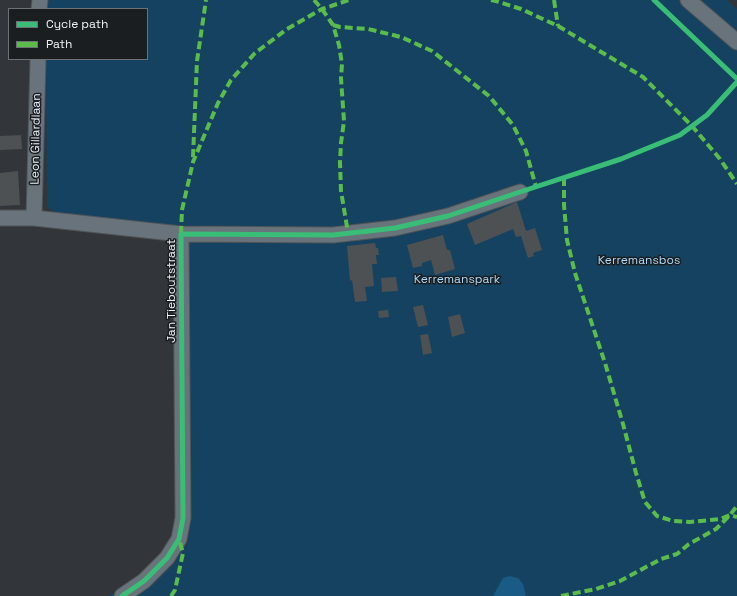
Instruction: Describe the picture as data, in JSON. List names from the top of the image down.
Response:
{
  "streets": {
    "street": ["Leon Gillardlaan", "Jan Tieboutstraat"]
  },
  "parks": ["Kerremansbos", "Kerremanspark"],
  "legend": ["Cycle path", "Path"]
}
